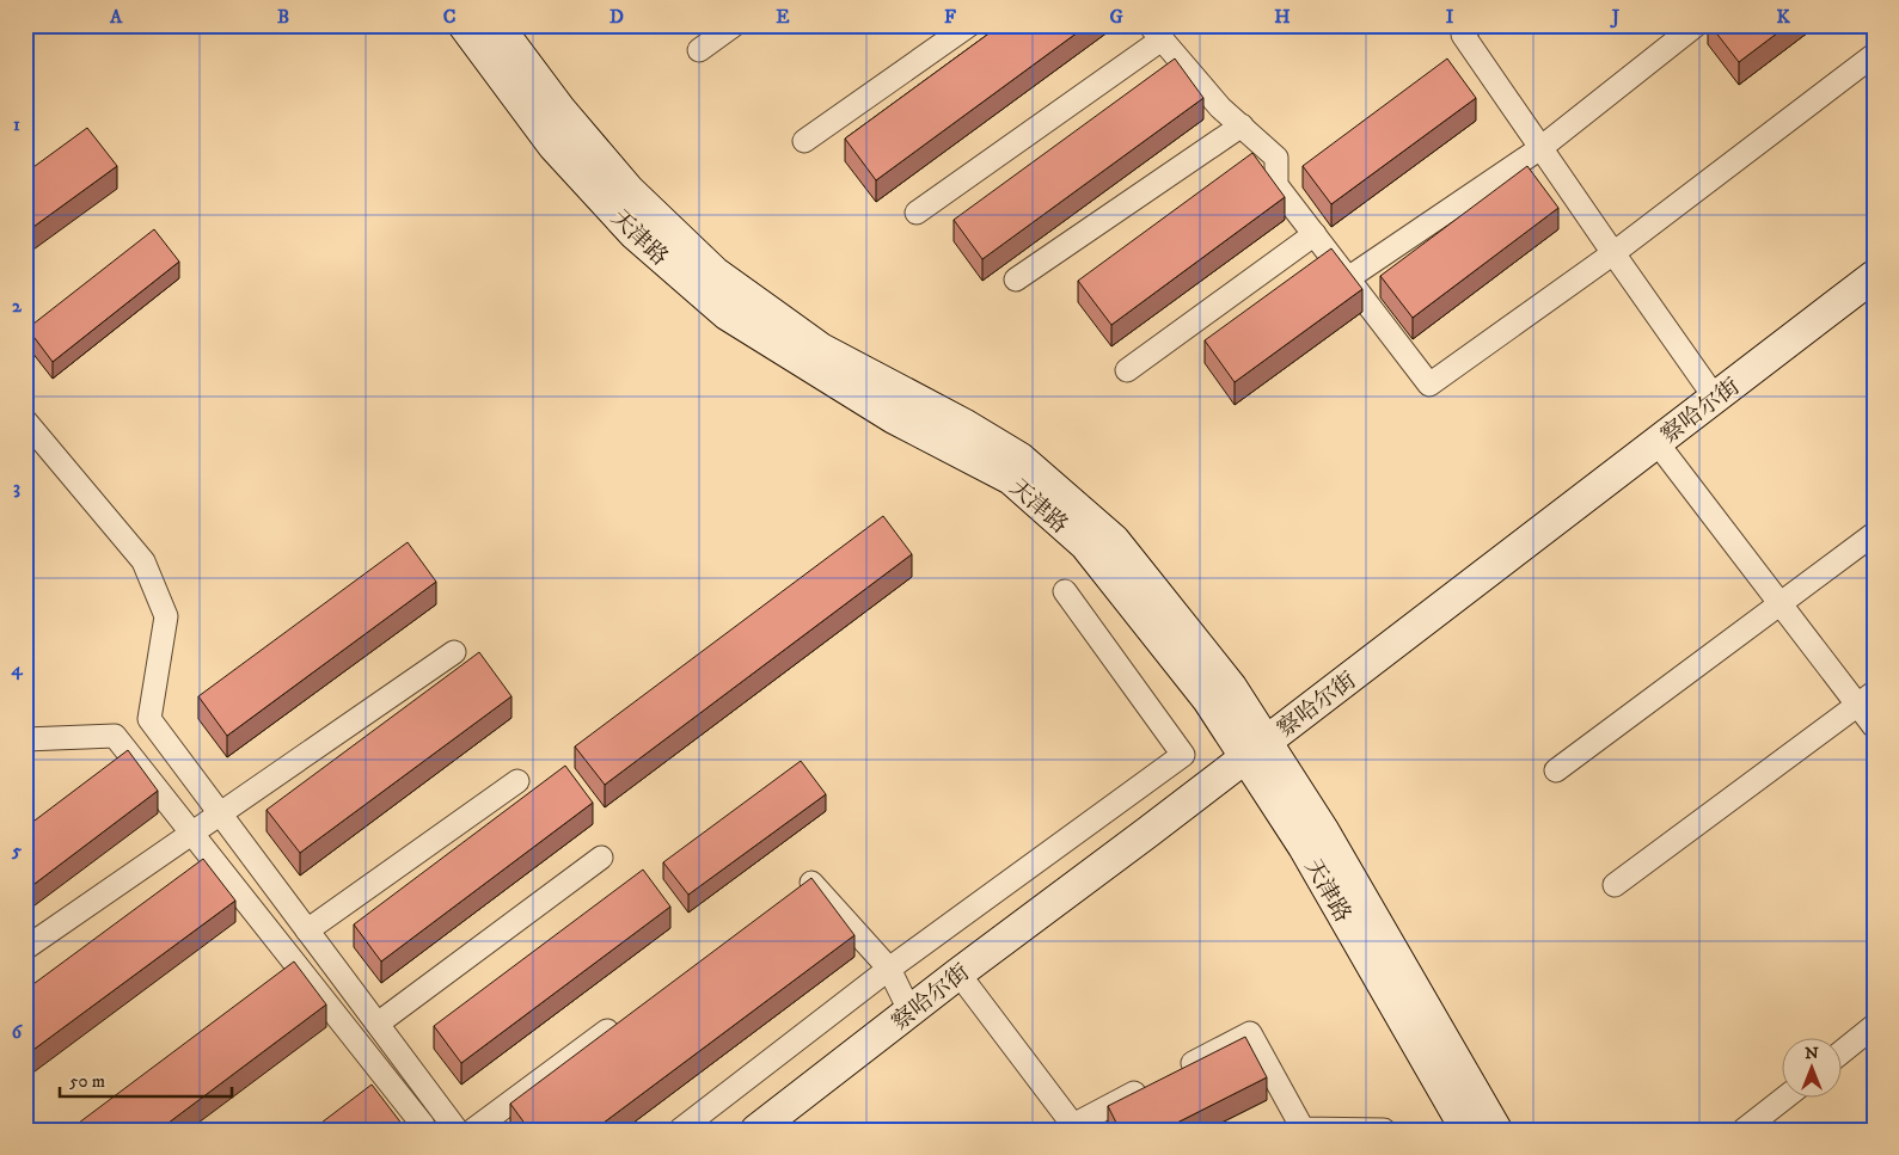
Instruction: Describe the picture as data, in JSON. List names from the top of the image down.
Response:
{
  "streets": {
    "street": ["天津路", "察哈尔街"]
  },
  "crossings": [
    ["天津路", "察哈尔街"]
  ],
  "scale_bar": "50 m",
  "north": "top",
  "grid": {
    "columns": [
      "A",
      "B",
      "C",
      "D",
      "E",
      "F",
      "G",
      "H",
      "I",
      "J",
      "K"
    ],
    "rows": [
      "1",
      "2",
      "3",
      "4",
      "5",
      "6"
    ]
  }
}
